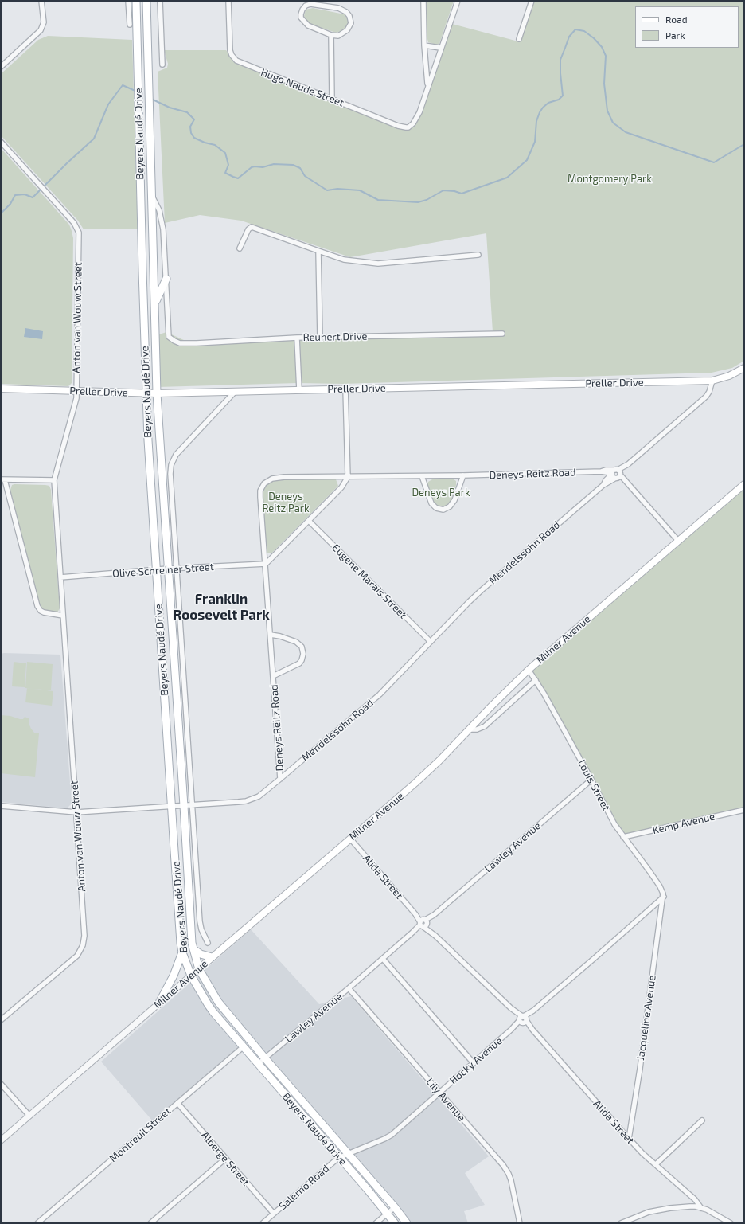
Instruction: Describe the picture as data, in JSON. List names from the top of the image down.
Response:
{
  "streets": {
    "main road": ["Beyers Naudé Drive", "Preller Drive", "Milner Avenue"],
    "street": [
      "Hugo Naude Street",
      "Anton van Wouw Street",
      "Reunert Drive",
      "Deneys Reitz Road",
      "Mendelssohn Road",
      "Olive Schreiner Street",
      "Eugene Marais Street",
      "Louis Street",
      "Kemp Avenue",
      "Lawley Avenue",
      "Alida Street",
      "Jacqueline Avenue",
      "Hocky Avenue",
      "Lily Avenue",
      "Montreuil Street",
      "Alberge Street",
      "Salerno Road"
    ]
  },
  "crossings": [
    ["Beyers Naudé Drive", "Reunert Drive"],
    ["Beyers Naudé Drive", "Preller Drive"],
    ["Beyers Naudé Drive", "Mendelssohn Road"],
    ["Beyers Naudé Drive", "Olive Schreiner Street"],
    ["Beyers Naudé Drive", "Milner Avenue"],
    ["Beyers Naudé Drive", "Lawley Avenue"],
    ["Beyers Naudé Drive", "Hocky Avenue"],
    ["Beyers Naudé Drive", "Montreuil Street"],
    ["Beyers Naudé Drive", "Salerno Road"],
    ["Anton van Wouw Street", "Preller Drive"],
    ["Anton van Wouw Street", "Mendelssohn Road"],
    ["Anton van Wouw Street", "Olive Schreiner Street"],
    ["Preller Drive", "Mendelssohn Road"],
    ["Deneys Reitz Road", "Mendelssohn Road"],
    ["Deneys Reitz Road", "Olive Schreiner Street"],
    ["Mendelssohn Road", "Eugene Marais Street"],
    ["Milner Avenue", "Louis Street"],
    ["Milner Avenue", "Alida Street"],
    ["Louis Street", "Kemp Avenue"],
    ["Louis Street", "Lawley Avenue"],
    ["Louis Street", "Jacqueline Avenue"],
    ["Louis Street", "Hocky Avenue"],
    ["Lawley Avenue", "Alida Street"],
    ["Lawley Avenue", "Lily Avenue"],
    ["Alida Street", "Jacqueline Avenue"],
    ["Alida Street", "Hocky Avenue"],
    ["Jacqueline Avenue", "Hocky Avenue"],
    ["Hocky Avenue", "Lily Avenue"],
    ["Hocky Avenue", "Salerno Road"],
    ["Montreuil Street", "Alberge Street"],
    ["Alberge Street", "Salerno Road"]
  ],
  "districts": ["Franklin Roosevelt Park"],
  "parks": ["Montgomery Park", "Deneys Park", "Deneys Reitz Park"],
  "legend": ["Road", "Park"]
}
